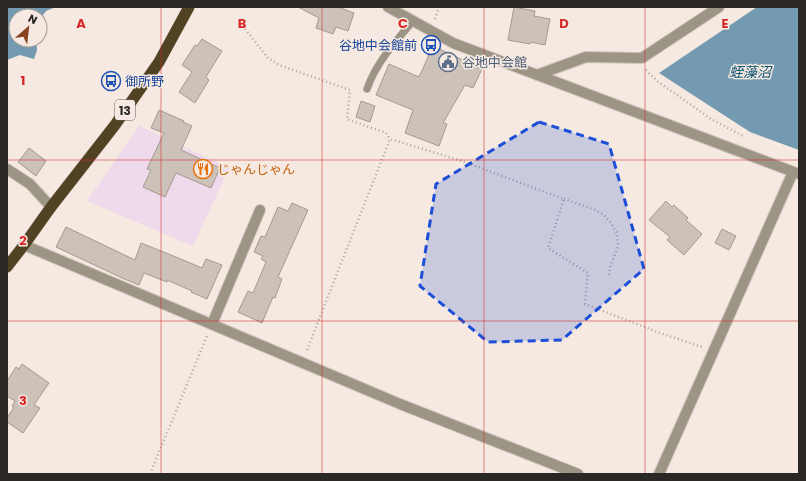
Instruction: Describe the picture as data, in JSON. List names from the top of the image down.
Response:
{
  "streets": {
    "highway": ["13"]
  },
  "water": ["蛭藻沼"],
  "places": {
    "bus stop": ["谷地中会館前", "御所野"],
    "public building": ["谷地中会館"],
    "restaurant": ["じゃんじゃん"]
  },
  "north": "top right",
  "grid": {
    "columns": [
      "A",
      "B",
      "C",
      "D",
      "E"
    ],
    "rows": ["1", "2", "3"]
  }
}
